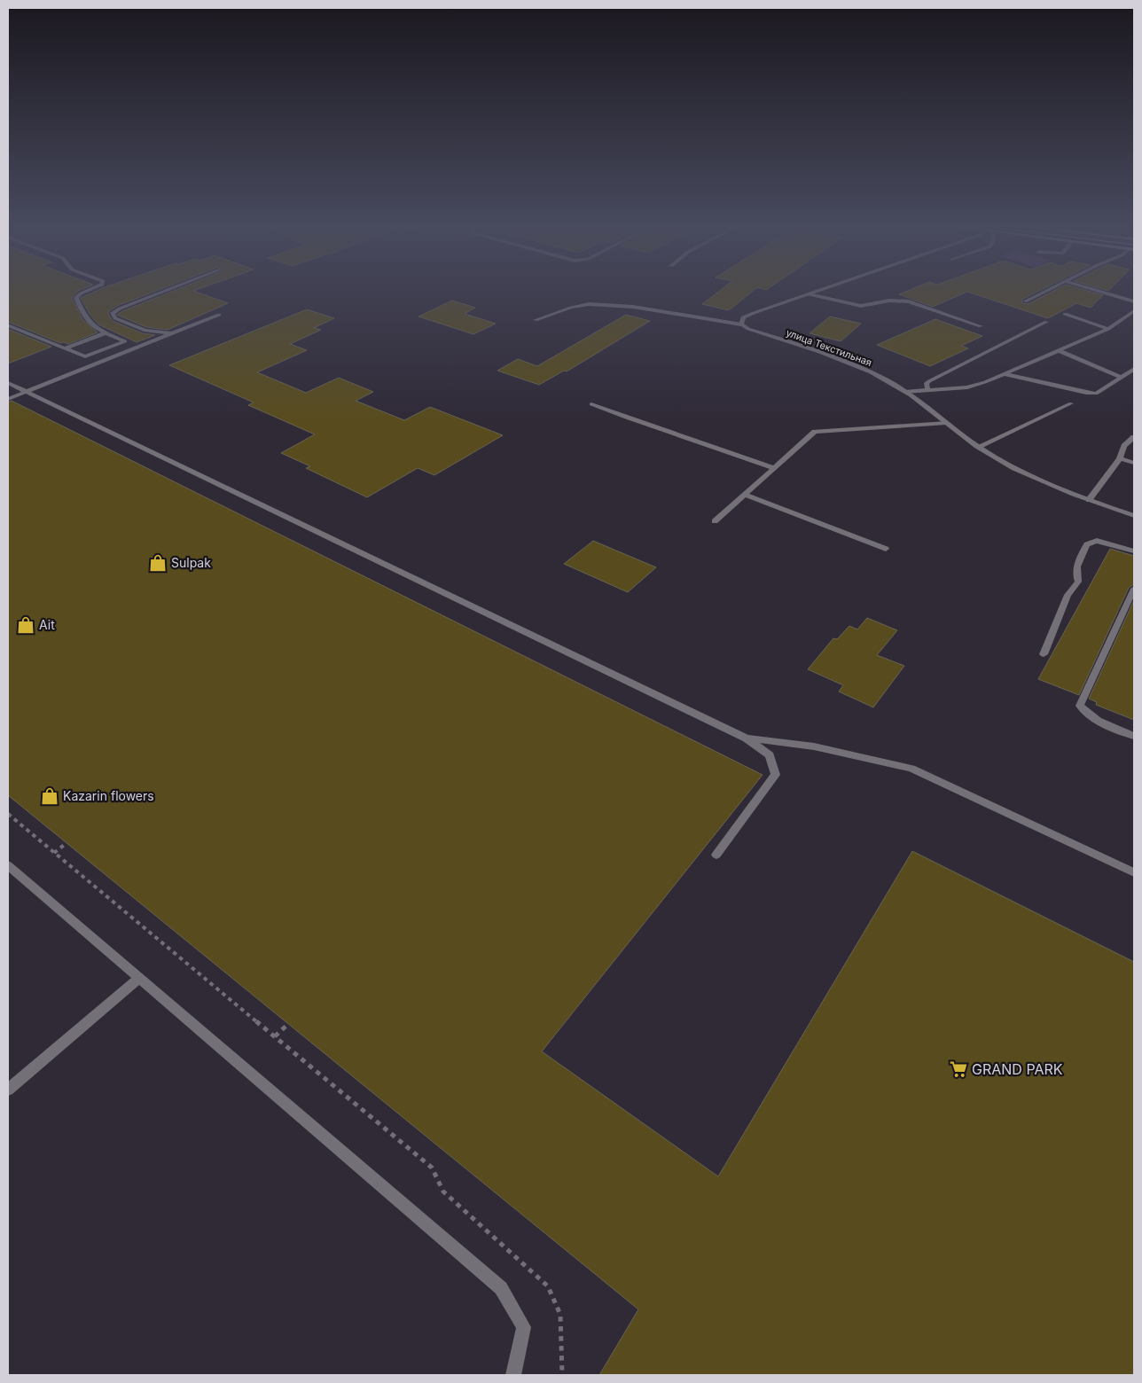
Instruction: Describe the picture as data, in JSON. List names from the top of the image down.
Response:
{
  "streets": {
    "street": ["улица Текстильная"]
  },
  "places": {
    "shop": ["Sulpak", "Ait", "Kazarin flowers"],
    "supermarket": ["GRAND PARK"]
  }
}
